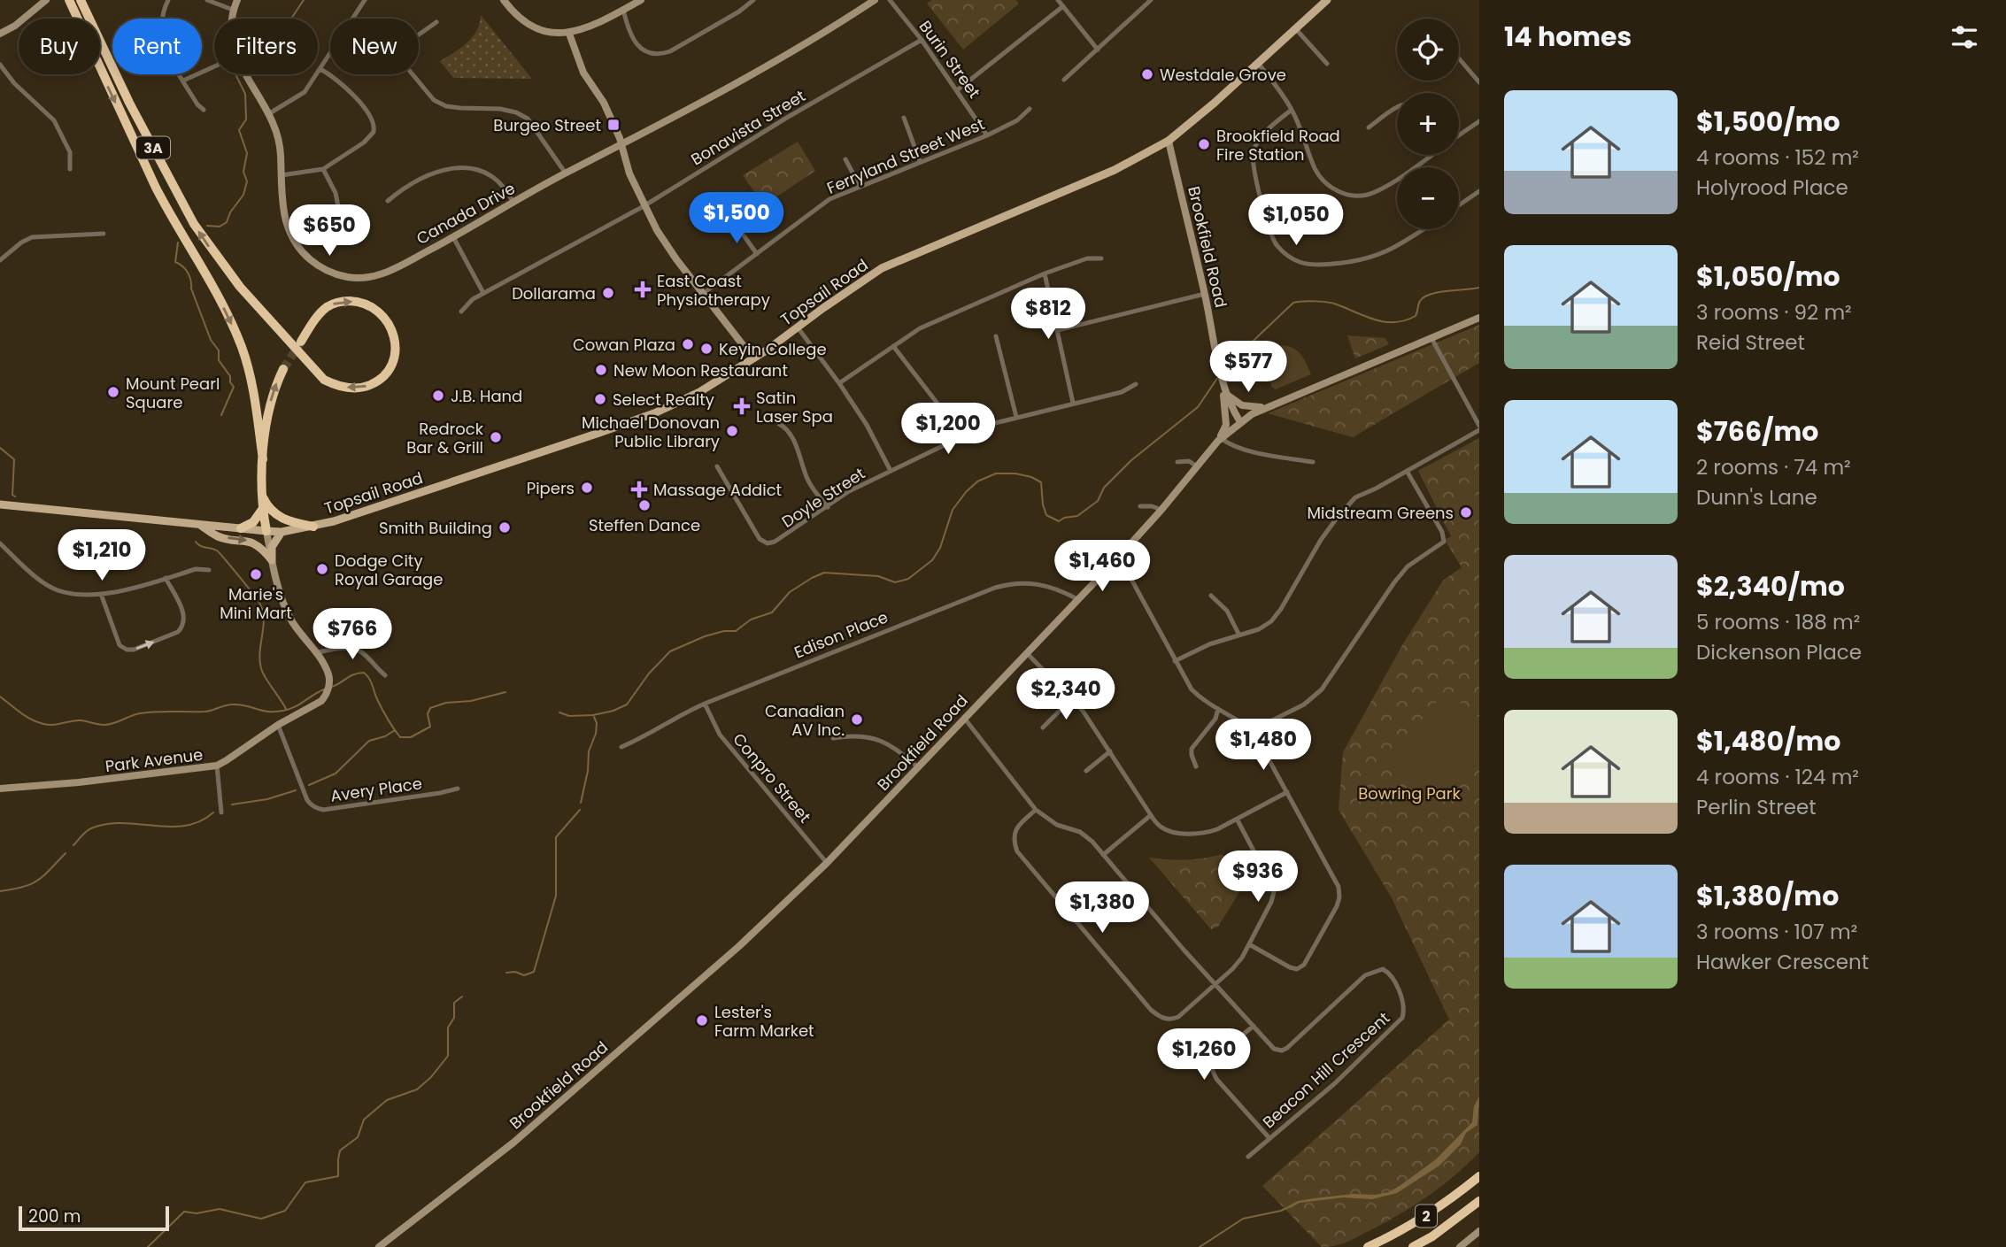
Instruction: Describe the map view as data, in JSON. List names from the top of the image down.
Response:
{
  "streets": {
    "highway": ["3A", "2"],
    "main road": [
      "Canada Drive",
      "Brookfield Road",
      "Topsail Road",
      "Park Avenue"
    ],
    "street": [
      "Burin Street",
      "Bonavista Street",
      "Ferryland Street West",
      "Doyle Street",
      "Edison Place",
      "Conpro Street",
      "Avery Place",
      "Beacon Hill Crescent"
    ]
  },
  "crossings": [
    ["Burin Street", "Bonavista Street"],
    ["Burin Street", "Ferryland Street West"],
    ["Brookfield Road", "Topsail Road"],
    ["Brookfield Road", "Edison Place"],
    ["Brookfield Road", "Conpro Street"],
    ["Brookfield Road", "Beacon Hill Crescent"],
    ["Edison Place", "Conpro Street"],
    ["Park Avenue", "Avery Place"]
  ],
  "parks": ["Bowring Park"],
  "places": {
    "other": [
      "Westdale Grove",
      "Brookfield Road Fire Station",
      "Dollarama",
      "Cowan Plaza",
      "Keyin College",
      "New Moon Restaurant",
      "Mount Pearl Square",
      "J.B. Hand",
      "Select Realty",
      "Michael Donovan Public Library",
      "Redrock Bar & Grill",
      "Pipers",
      "Steffen Dance",
      "Midstream Greens",
      "Smith Building",
      "Dodge City Royal Garage",
      "Marie's Mini Mart",
      "Canadian AV Inc.",
      "Lester's Farm Market"
    ],
    "transit": ["Burgeo Street"],
    "health": ["East Coast Physiotherapy", "Satin Laser Spa", "Massage Addict"]
  },
  "scale_bar": "200 m",
  "page": {
    "heading": "14 homes",
    "map_buttons": ["+", "−"],
    "chip": [
      "Buy",
      "Rent",
      "Filters",
      "New"
    ],
    "list": [
      {
        "name": "$1,500/mo",
        "note": "4 rooms · 152 m² · Holyrood Place"
      },
      {
        "name": "$1,050/mo",
        "note": "3 rooms · 92 m² · Reid Street"
      },
      {
        "name": "$766/mo",
        "note": "2 rooms · 74 m² · Dunn's Lane"
      },
      {
        "name": "$2,340/mo",
        "note": "5 rooms · 188 m² · Dickenson Place"
      },
      {
        "name": "$1,480/mo",
        "note": "4 rooms · 124 m² · Perlin Street"
      },
      {
        "name": "$1,380/mo",
        "note": "3 rooms · 107 m² · Hawker Crescent"
      }
    ],
    "price": [
      "$1,500",
      "$1,050",
      "$650",
      "$812",
      "$577",
      "$1,200",
      "$1,210",
      "$1,460",
      "$766",
      "$2,340",
      "$1,480",
      "$936",
      "$1,380",
      "$1,260"
    ],
    "scale": "200 m"
  }
}
